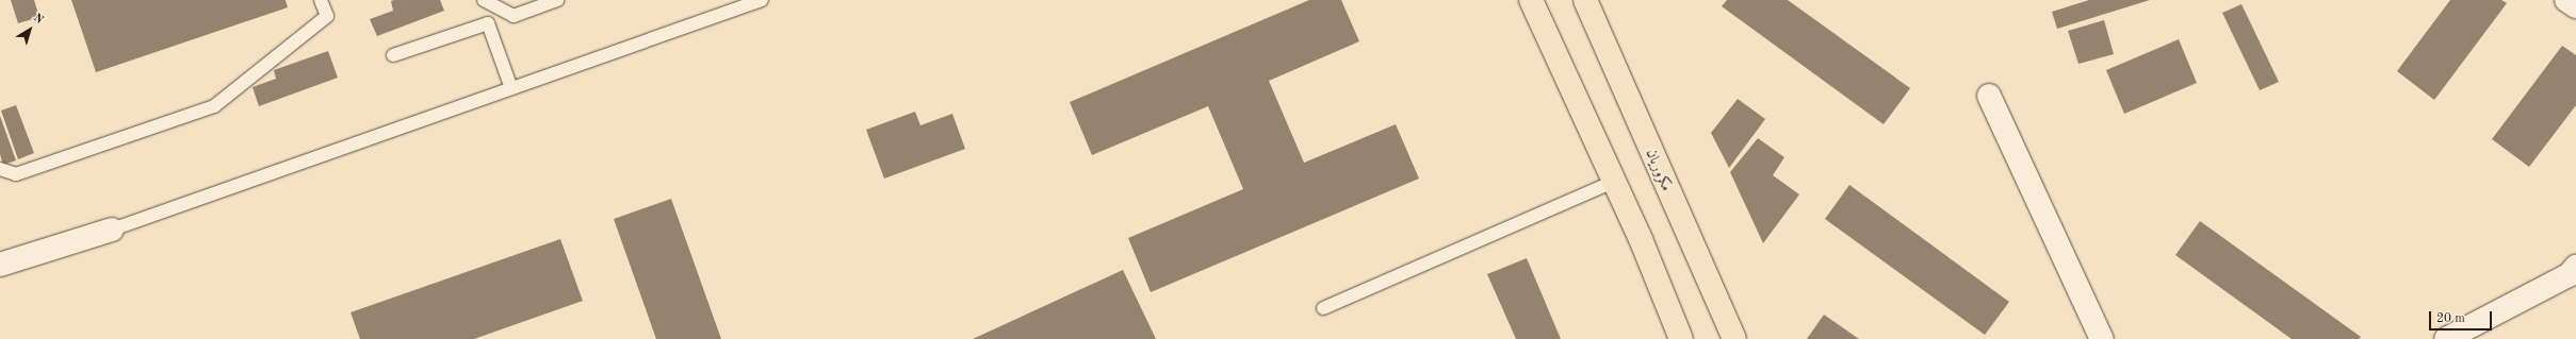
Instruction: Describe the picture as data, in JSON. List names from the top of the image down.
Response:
{
  "streets": {
    "main road": ["مکروریان"]
  },
  "scale_bar": "20 m",
  "north": "top right"
}
